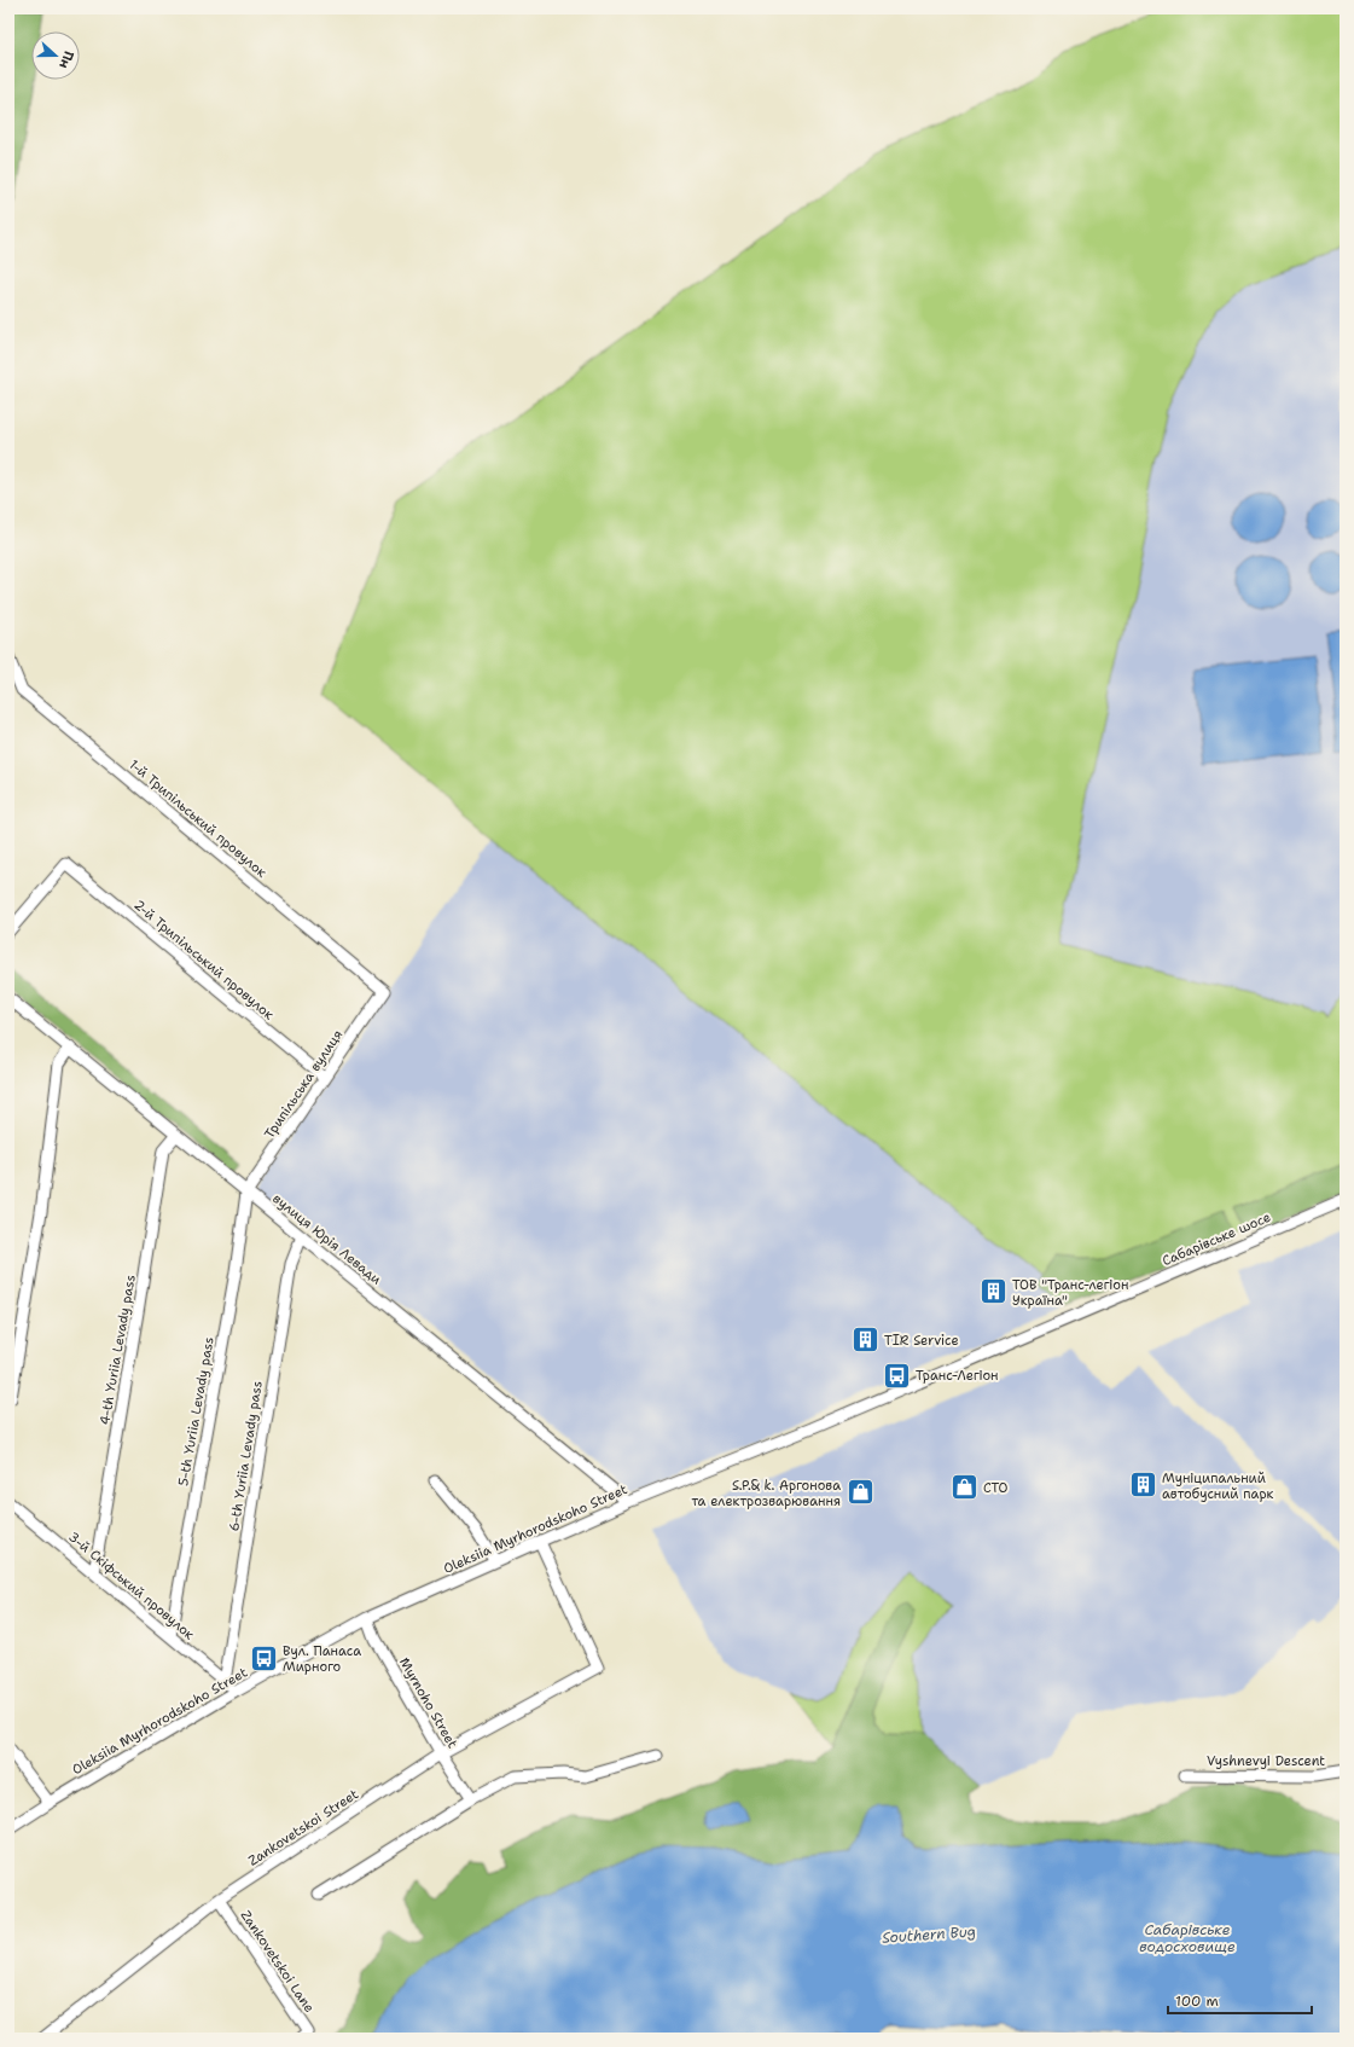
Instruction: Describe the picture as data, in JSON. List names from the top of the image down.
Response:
{
  "streets": {
    "street": [
      "1-й Трипільський провулок",
      "2-й Трипільський провулок",
      "Трипільська вулиця",
      "вулиця Юрія Левади",
      "Сабарівське шосе",
      "4-th Yuriia Levady pass",
      "5-th Yuriia Levady pass",
      "6-th Yuriia Levady pass",
      "Oleksiia Myrhorodskoho Street",
      "3-й Скіфський провулок",
      "Myrnoho Street",
      "Vyshnevyi Descent",
      "Zankovetskoi Street",
      "Zankovetskoi Lane"
    ]
  },
  "crossings": [
    ["1-й Трипільський провулок", "Трипільська вулиця"],
    ["2-й Трипільський провулок", "Трипільська вулиця"],
    ["Трипільська вулиця", "вулиця Юрія Левади"],
    ["Трипільська вулиця", "5-th Yuriia Levady pass"],
    ["вулиця Юрія Левади", "4-th Yuriia Levady pass"],
    ["вулиця Юрія Левади", "5-th Yuriia Levady pass"],
    ["вулиця Юрія Левади", "6-th Yuriia Levady pass"],
    ["вулиця Юрія Левади", "Oleksiia Myrhorodskoho Street"],
    ["Сабарівське шосе", "Oleksiia Myrhorodskoho Street"],
    ["4-th Yuriia Levady pass", "3-й Скіфський провулок"],
    ["5-th Yuriia Levady pass", "3-й Скіфський провулок"],
    ["6-th Yuriia Levady pass", "3-й Скіфський провулок"],
    ["Oleksiia Myrhorodskoho Street", "3-й Скіфський провулок"],
    ["Oleksiia Myrhorodskoho Street", "Myrnoho Street"],
    ["Oleksiia Myrhorodskoho Street", "Zankovetskoi Street"],
    ["Myrnoho Street", "Zankovetskoi Street"],
    ["Zankovetskoi Street", "Zankovetskoi Lane"]
  ],
  "water": ["Сабарівське водосховище", "Southern Bug"],
  "places": {
    "building": ["ТОВ \"Транс-легіон Україна\"", "TIR Service", "Муніципальний автобусний парк"],
    "bus stop": ["Транс-Легіон", "Вул. Панаса Мирного"],
    "shop": ["СТО", "S.P.& k. Аргонова та електрозварювання"]
  },
  "scale_bar": "100 m",
  "north": "right"
}
